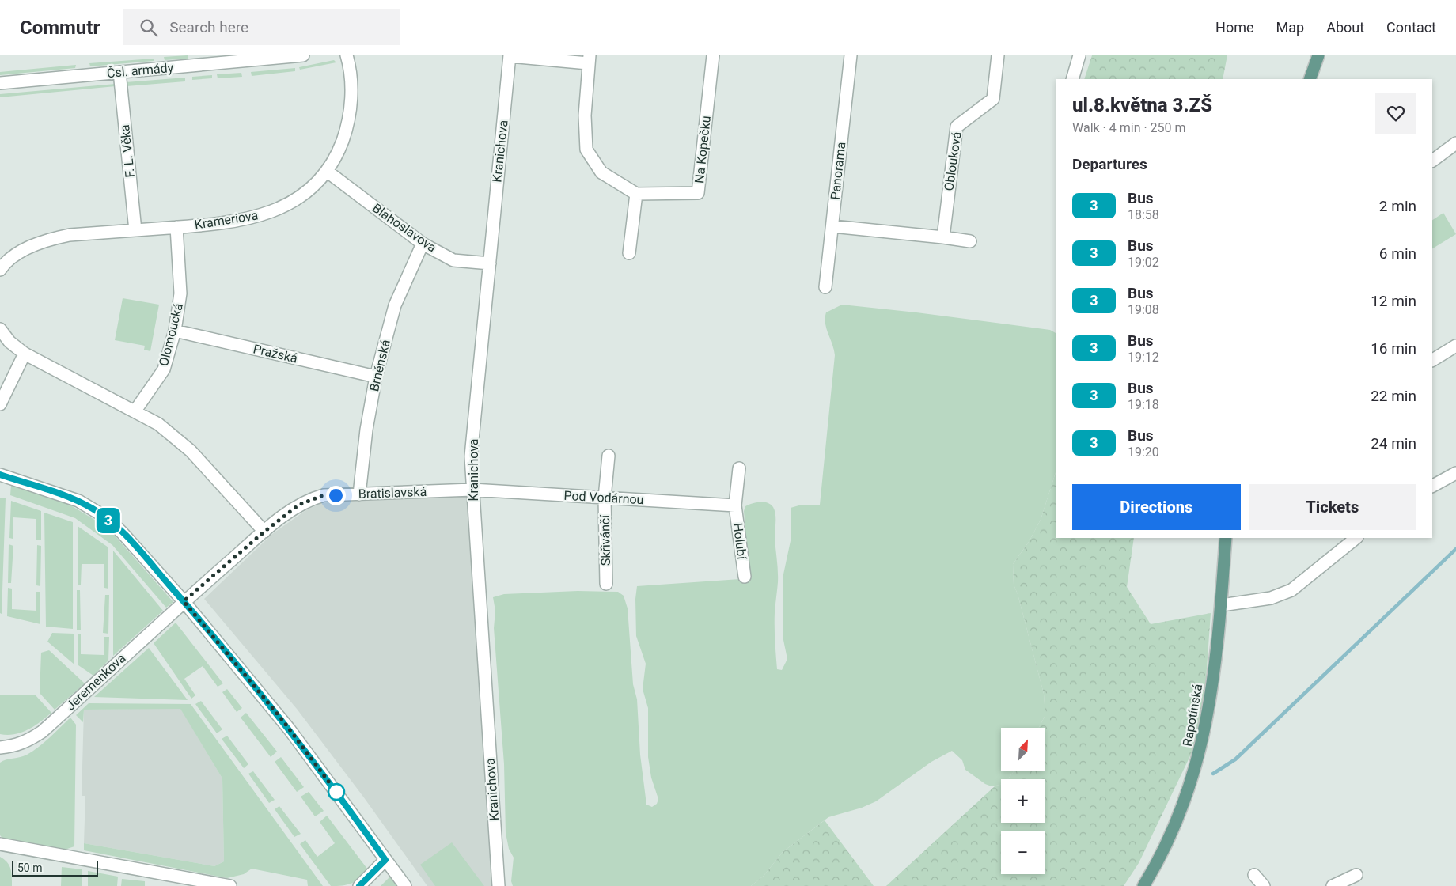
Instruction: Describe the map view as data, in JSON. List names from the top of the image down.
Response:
{
  "streets": {
    "main road": ["Rapotínská"],
    "street": [
      "Čsl. armády",
      "Na Kopečku",
      "F. L. Věka",
      "Kranichova",
      "Oblouková",
      "Panorama",
      "Krameriova",
      "Blahoslavova",
      "Olomoucká",
      "Pražská",
      "Brněnská",
      "Bratislavská",
      "Pod Vodárnou",
      "Skřivánčí",
      "Holubí",
      "Jeremenkova"
    ]
  },
  "crossings": [
    ["Čsl. armády", "F. L. Věka"],
    ["F. L. Věka", "Krameriova"],
    ["Kranichova", "Blahoslavova"],
    ["Kranichova", "Bratislavská"],
    ["Kranichova", "Pod Vodárnou"],
    ["Krameriova", "Blahoslavova"],
    ["Krameriova", "Olomoucká"],
    ["Blahoslavova", "Brněnská"],
    ["Olomoucká", "Pražská"],
    ["Pražská", "Brněnská"],
    ["Brněnská", "Bratislavská"],
    ["Bratislavská", "Pod Vodárnou"],
    ["Bratislavská", "Jeremenkova"],
    ["Pod Vodárnou", "Skřivánčí"],
    ["Pod Vodárnou", "Holubí"]
  ],
  "lines": ["bus line 3"],
  "scale_bar": "50 m",
  "north": "top right",
  "page": {
    "header": "Commutr",
    "search": "Search here",
    "nav": [
      "Home",
      "Map",
      "About",
      "Contact"
    ],
    "on_map": "3",
    "heading": [
      ["ul.8.května 3.ZŠ", "Walk · 4 min · 250 m"],
      "Departures"
    ],
    "list": [
      {
        "mark": "3",
        "name": "Bus",
        "note": "18:58",
        "value": "2 min"
      },
      {
        "mark": "3",
        "name": "Bus",
        "note": "19:02",
        "value": "6 min"
      },
      {
        "mark": "3",
        "name": "Bus",
        "note": "19:08",
        "value": "12 min"
      },
      {
        "mark": "3",
        "name": "Bus",
        "note": "19:12",
        "value": "16 min"
      },
      {
        "mark": "3",
        "name": "Bus",
        "note": "19:18",
        "value": "22 min"
      },
      {
        "mark": "3",
        "name": "Bus",
        "note": "19:20",
        "value": "24 min"
      }
    ],
    "buttons": ["Directions", "Tickets"],
    "map_buttons": ["+", "−"],
    "scale": "50 m"
  }
}
